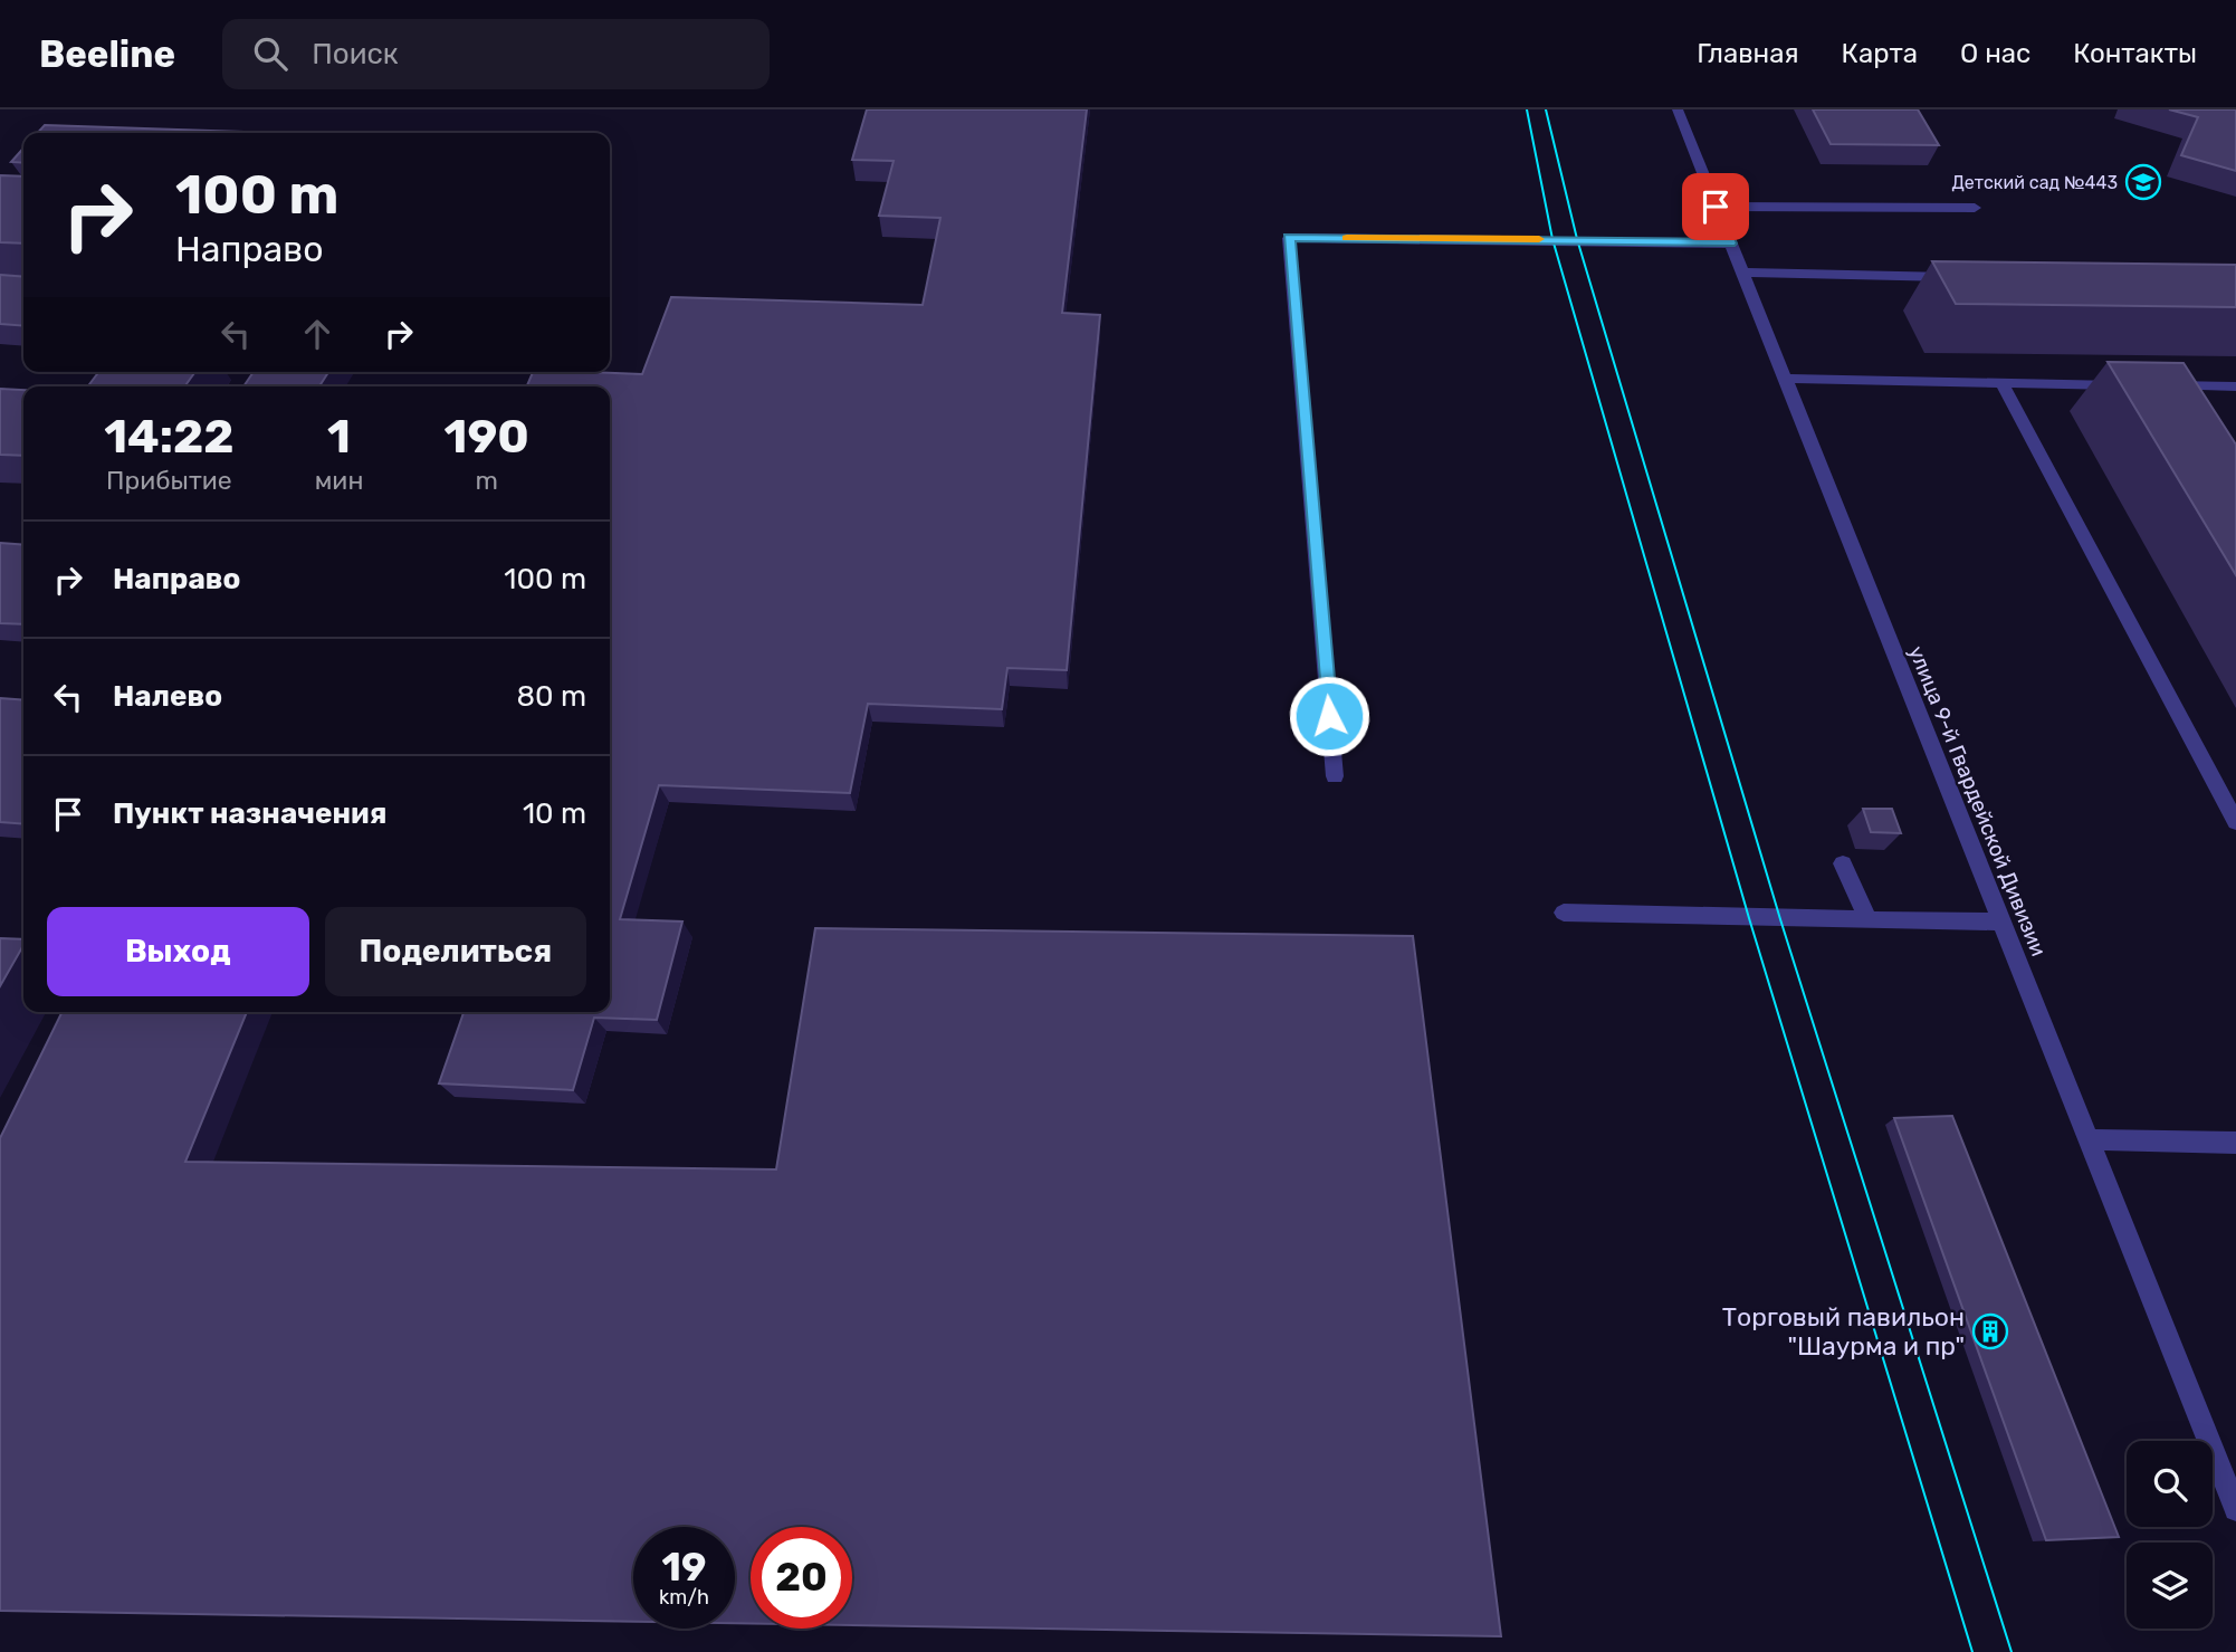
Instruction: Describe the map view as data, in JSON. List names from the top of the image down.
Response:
{
  "streets": {
    "street": ["улица 9-й Гвардейской Дивизии"]
  },
  "places": {
    "school or university": ["Детский сад №443"],
    "building": ["Торговый павильон \"Шаурма и пр\""]
  },
  "page": {
    "header": "Beeline",
    "search": "Поиск",
    "nav": [
      "Главная",
      "Карта",
      "О нас",
      "Контакты"
    ],
    "turn": ["100 m", "Направо"],
    "eta": [
      "14:22",
      "Прибытие",
      "1",
      "мин",
      "190",
      "m"
    ],
    "list": [
      {
        "name": "Направо",
        "value": "100 m"
      },
      {
        "name": "Налево",
        "value": "80 m"
      },
      {
        "name": "Пункт назначения",
        "value": "10 m"
      }
    ],
    "buttons": ["Выход", "Поделиться"],
    "speed": "19 km/h",
    "limit": "20"
  }
}
